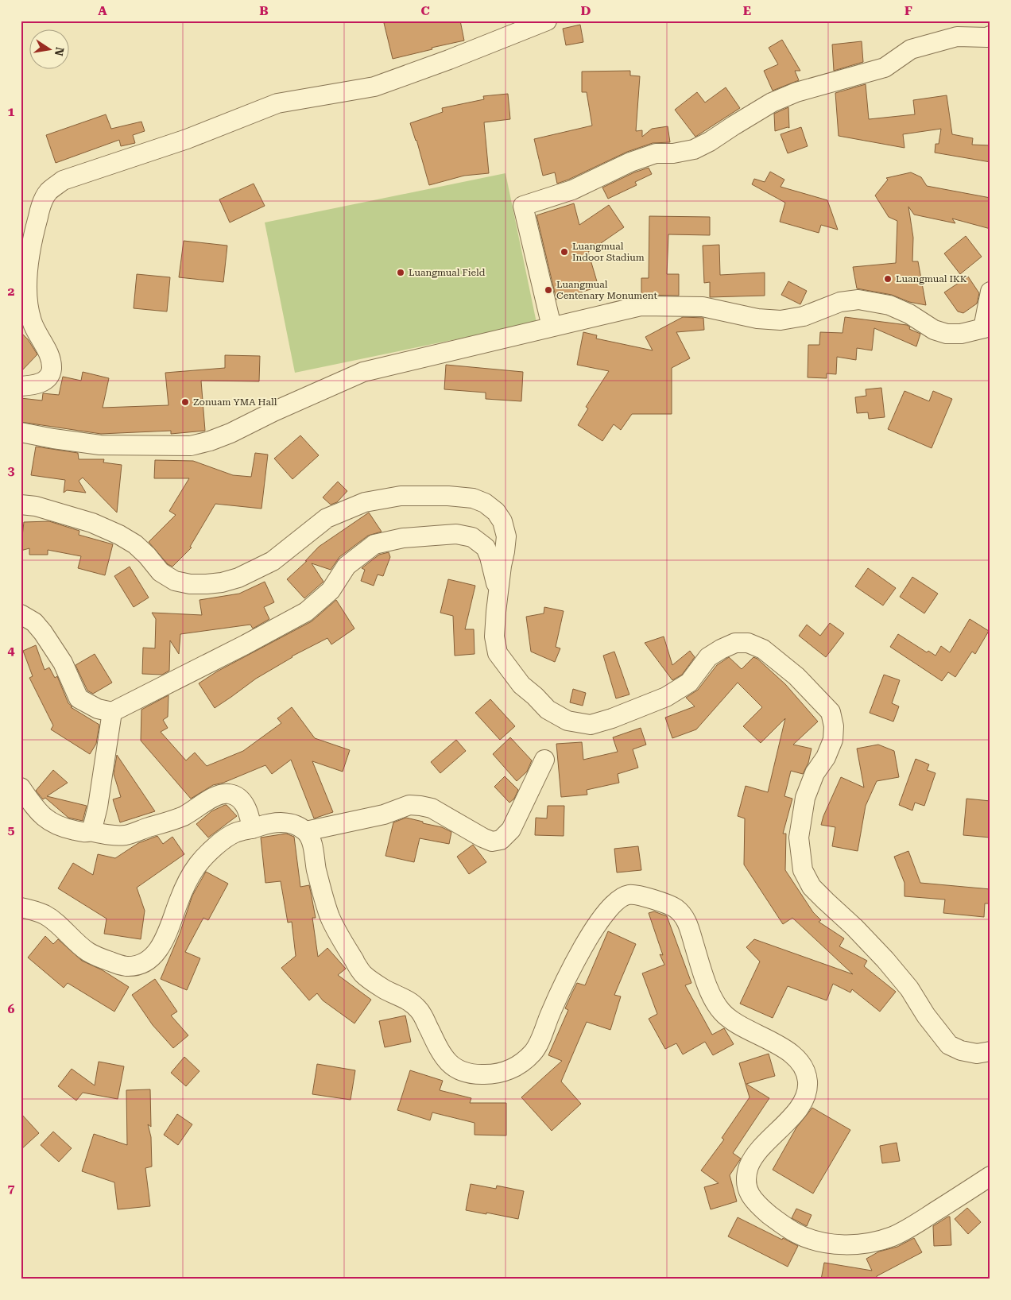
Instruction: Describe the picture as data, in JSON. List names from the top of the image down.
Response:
{
  "places": [
    "Luangmual Indoor Stadium",
    "Luangmual Field",
    "Luangmual IKK",
    "Luangmual Centenary Monument",
    "Zonuam YMA Hall"
  ],
  "north": "right",
  "grid": {
    "columns": [
      "A",
      "B",
      "C",
      "D",
      "E",
      "F"
    ],
    "rows": [
      "1",
      "2",
      "3",
      "4",
      "5",
      "6",
      "7"
    ]
  }
}
